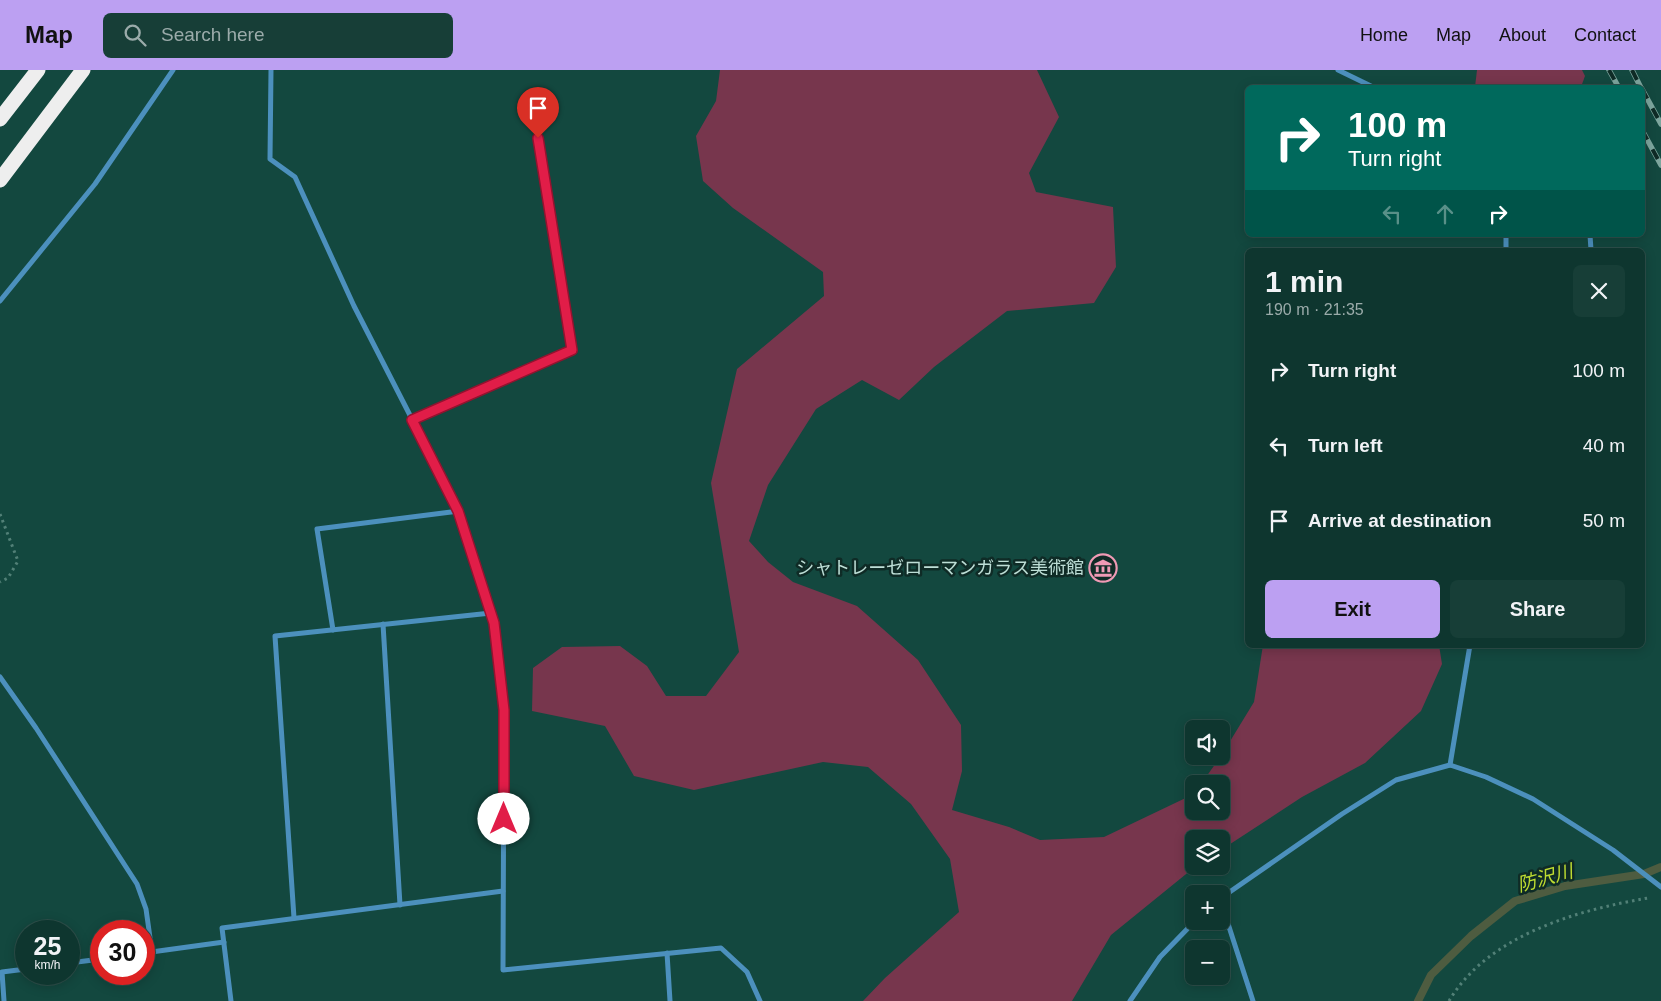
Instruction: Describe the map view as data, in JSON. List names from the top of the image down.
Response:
{
  "water": ["防沢川"],
  "places": {
    "museum": ["シャトレーゼローマンガラス美術館"]
  },
  "page": {
    "header": "Map",
    "search": "Search here",
    "nav": [
      "Home",
      "Map",
      "About",
      "Contact"
    ],
    "turn": ["100 m", "Turn right"],
    "heading": ["1 min", "190 m · 21:35"],
    "list": [
      {
        "name": "Turn right",
        "value": "100 m"
      },
      {
        "name": "Turn left",
        "value": "40 m"
      },
      {
        "name": "Arrive at destination",
        "value": "50 m"
      }
    ],
    "buttons": ["Exit", "Share"],
    "map_buttons": ["+", "−"],
    "speed": "25 km/h",
    "limit": "30"
  }
}
